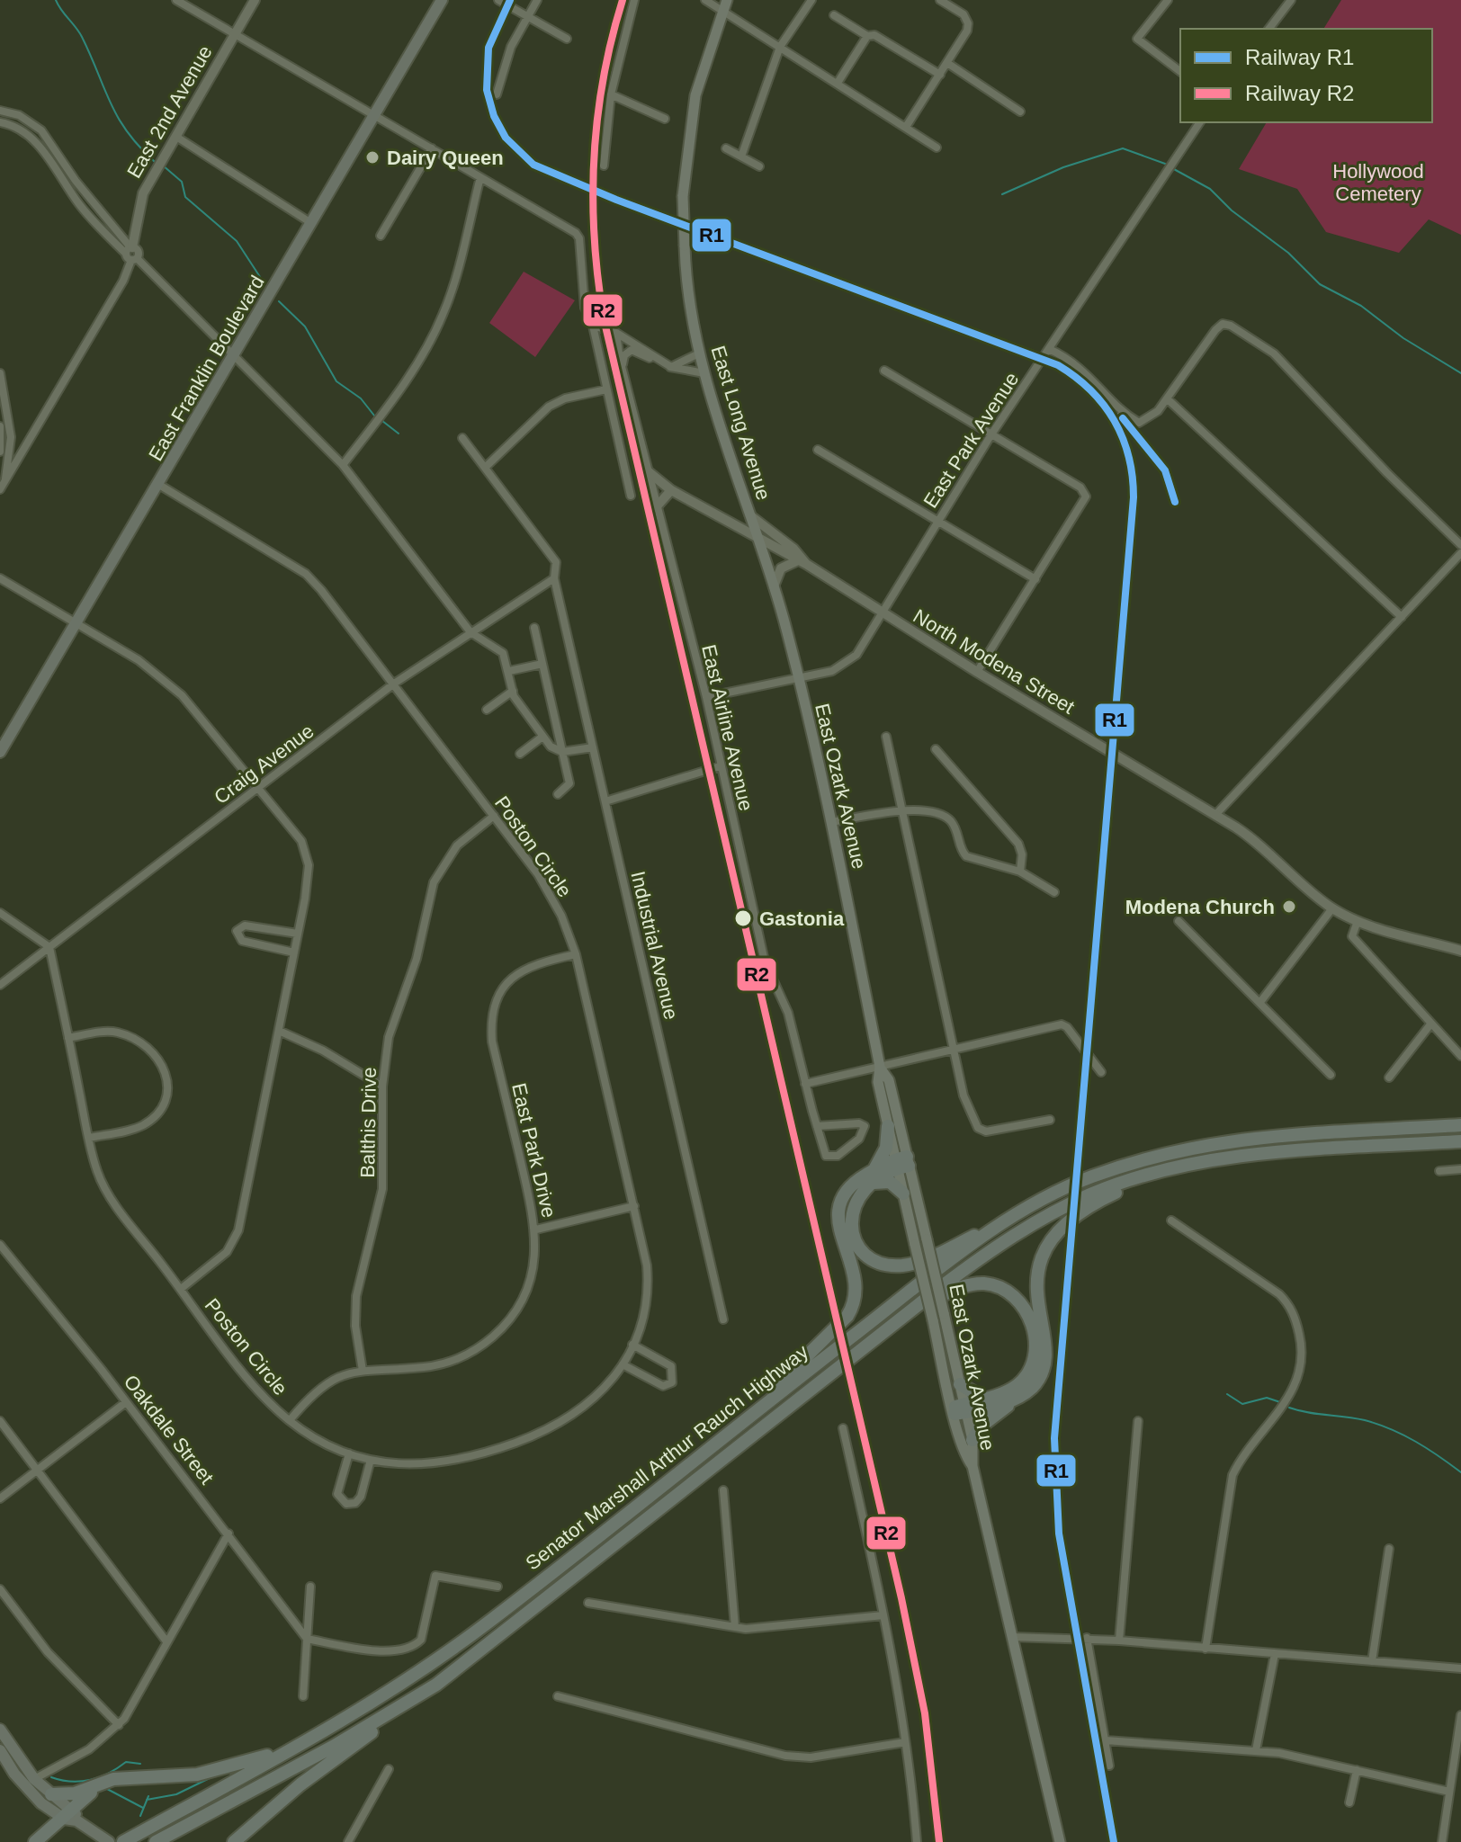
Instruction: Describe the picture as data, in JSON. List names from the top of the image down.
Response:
{
  "streets": {
    "highway": ["Senator Marshall Arthur Rauch Highway"],
    "main road": ["East Franklin Boulevard", "East Long Avenue", "East Ozark Avenue"],
    "street": [
      "East 2nd Avenue",
      "East Park Avenue",
      "North Modena Street",
      "East Airline Avenue",
      "Craig Avenue",
      "Poston Circle",
      "Industrial Avenue",
      "Balthis Drive",
      "East Park Drive",
      "Oakdale Street"
    ]
  },
  "crossings": [
    ["East Franklin Boulevard", "Poston Circle"],
    ["East Long Avenue", "North Modena Street"],
    ["East Long Avenue", "East Ozark Avenue"],
    ["East Park Avenue", "North Modena Street"],
    ["East Park Avenue", "East Airline Avenue"],
    ["East Park Avenue", "East Ozark Avenue"],
    ["North Modena Street", "East Airline Avenue"],
    ["North Modena Street", "East Ozark Avenue"],
    ["Craig Avenue", "Poston Circle"],
    ["Craig Avenue", "Industrial Avenue"],
    ["Poston Circle", "Balthis Drive"],
    ["Poston Circle", "East Park Drive"],
    ["Balthis Drive", "East Park Drive"]
  ],
  "parks": ["Hollywood Cemetery"],
  "places": ["Dairy Queen", "Modena Church", "Gastonia"],
  "lines": ["rail line R1", "rail line R2"],
  "legend": ["Railway R1", "Railway R2"]
}
